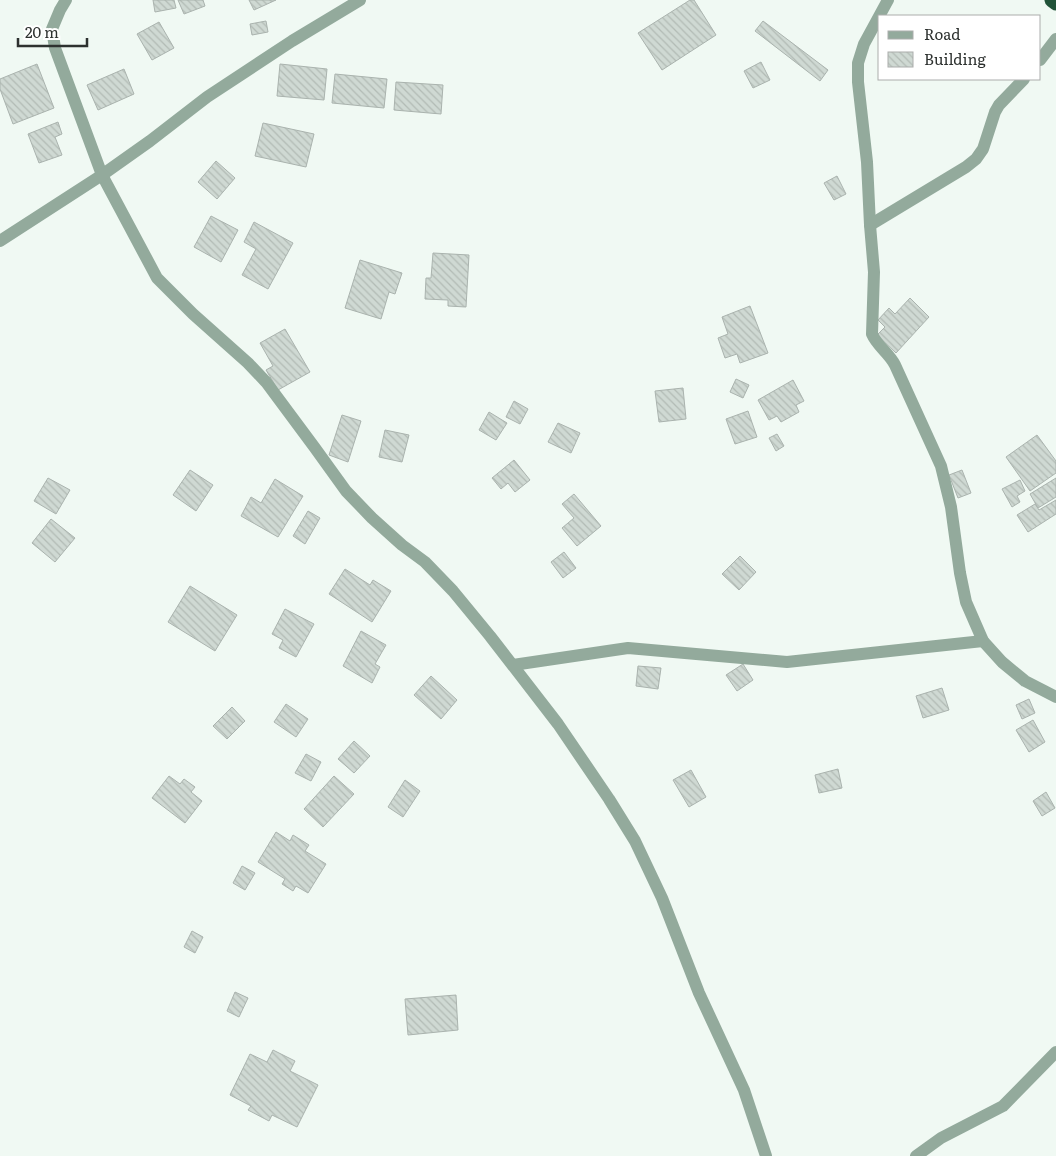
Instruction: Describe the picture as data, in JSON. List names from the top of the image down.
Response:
{
  "legend": ["Road", "Building"],
  "scale_bar": "20 m"
}
